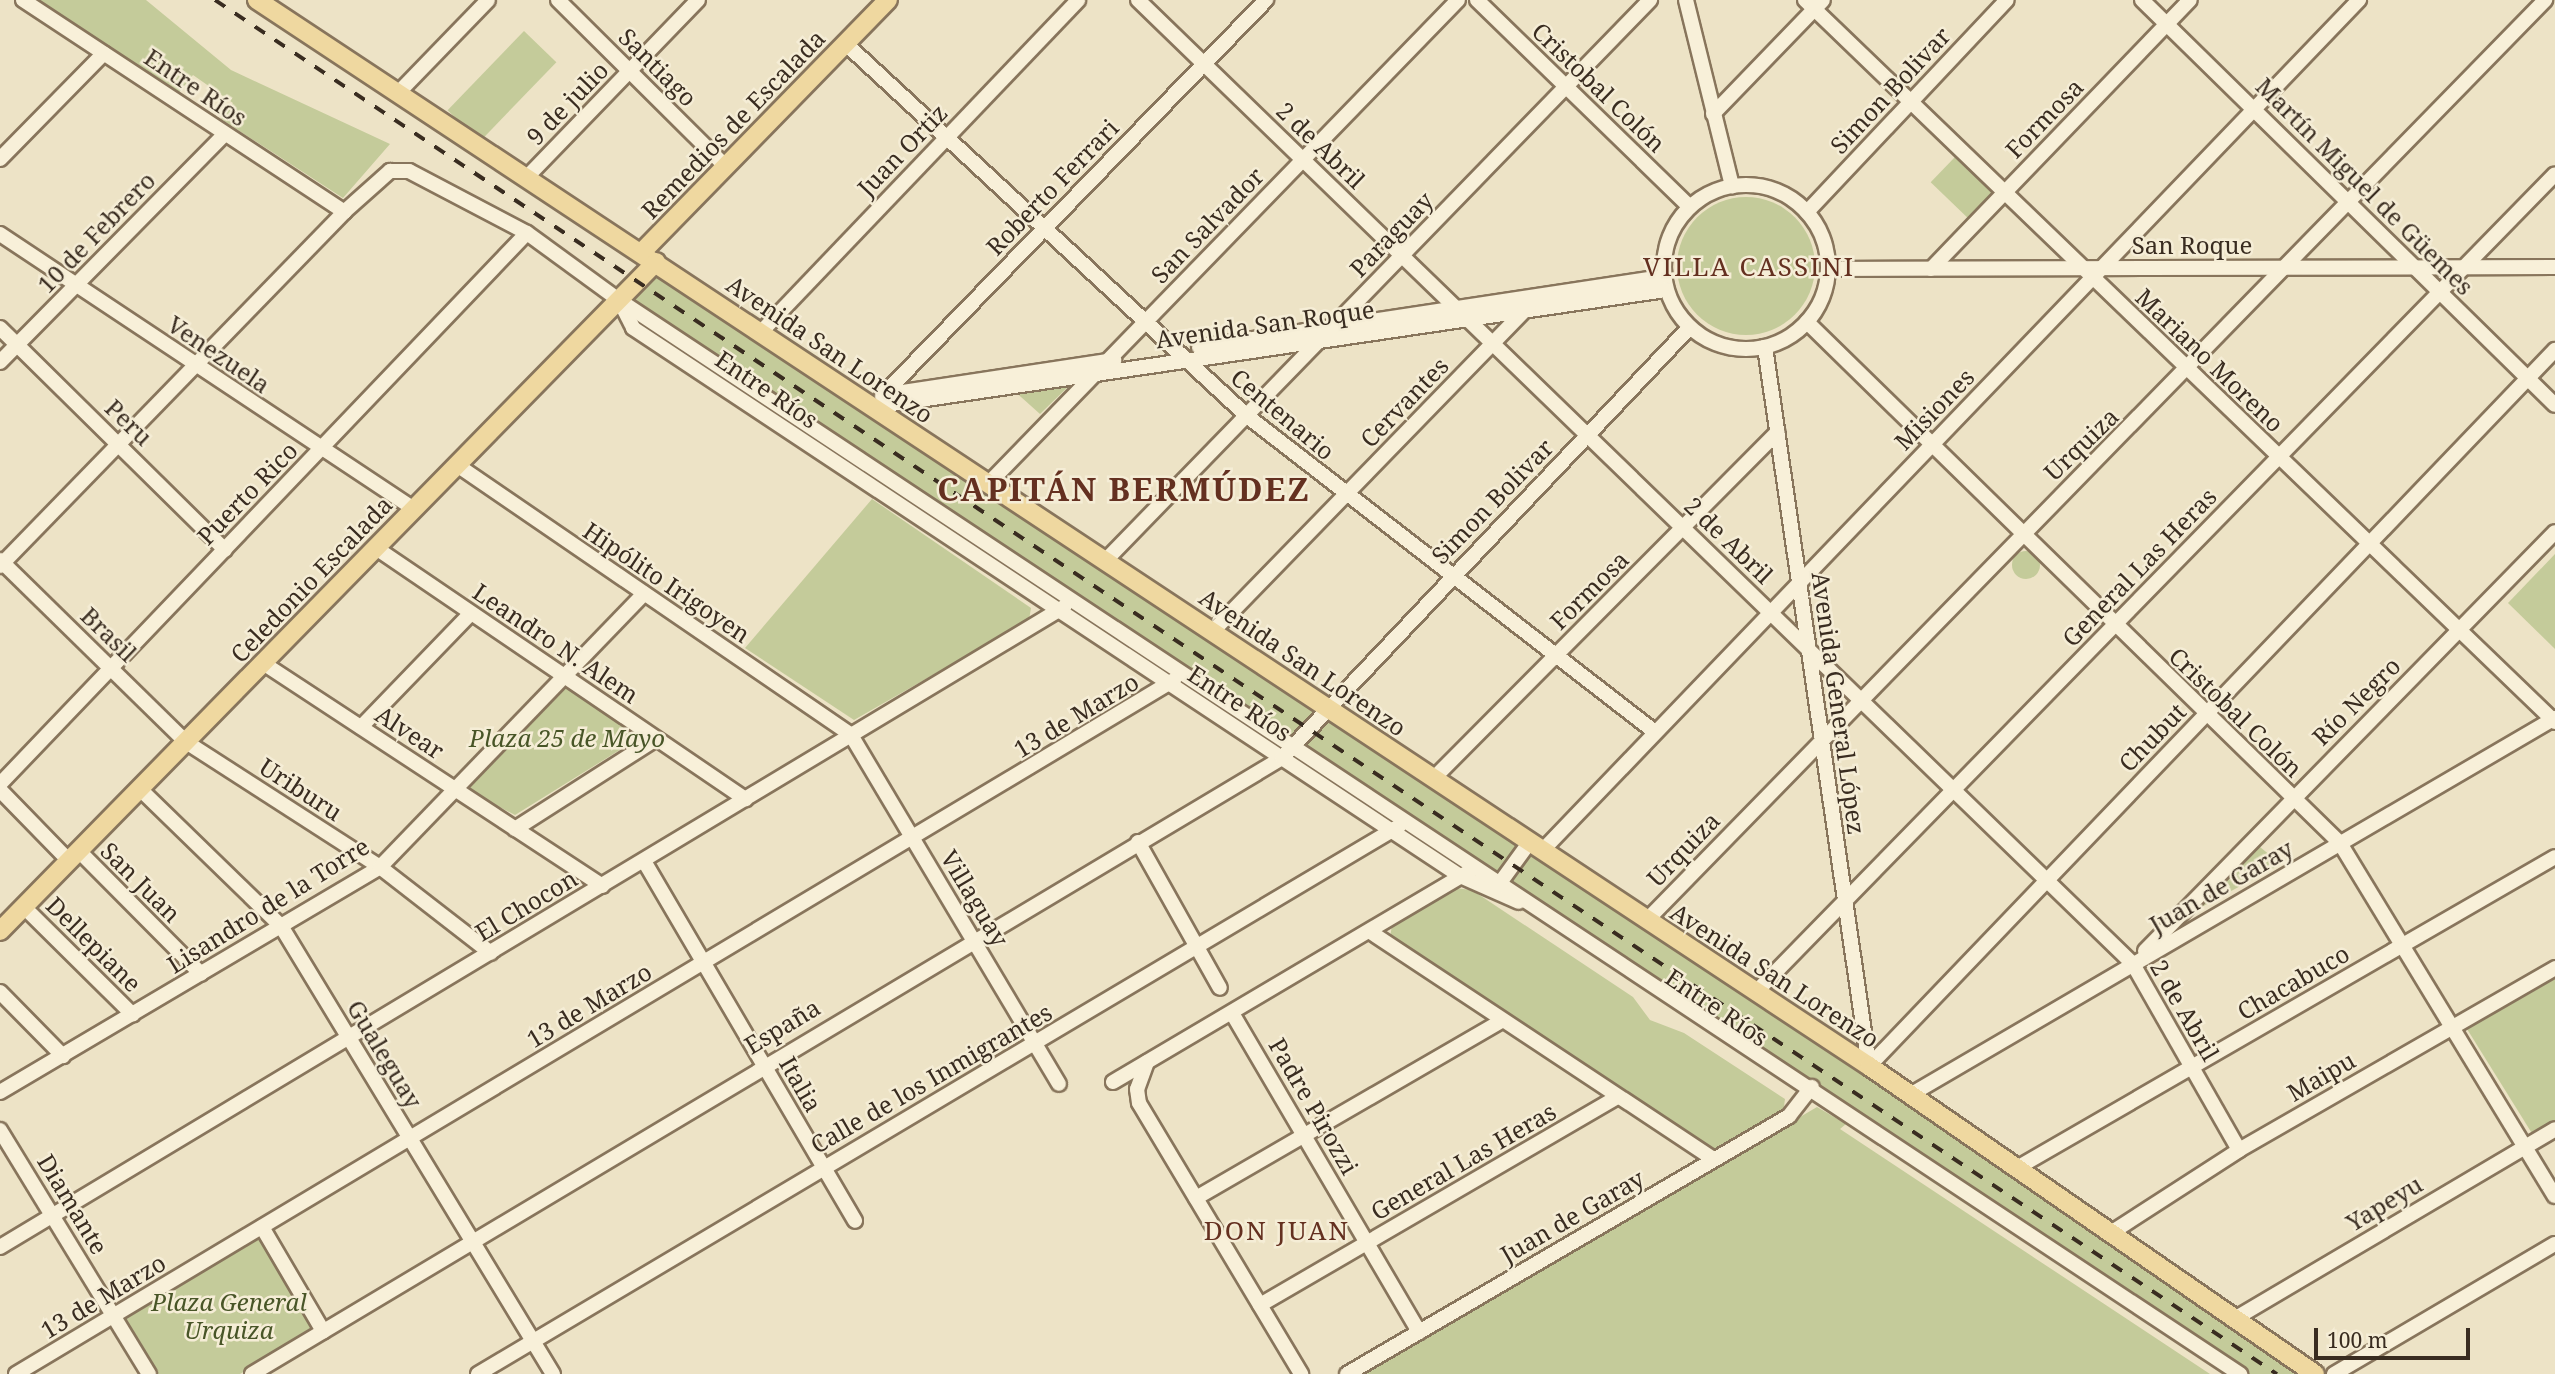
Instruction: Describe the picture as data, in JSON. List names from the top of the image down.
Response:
{
  "streets": {
    "main road": ["Remedios de Escalada", "Avenida San Lorenzo", "Celedonio Escalada"],
    "street": [
      "Santiago",
      "Entre Ríos",
      "Cristobal Colón",
      "Simon Bolivar",
      "9 de julio",
      "Formosa",
      "2 de Abril",
      "Juan Ortiz",
      "Martín Miguel de Güemes",
      "Roberto Ferrari",
      "San Salvador",
      "10 de Febrero",
      "Paraguay",
      "San Roque",
      "Avenida San Roque",
      "Venezuela",
      "Mariano Moreno",
      "Cervantes",
      "Misiones",
      "Centenario",
      "Peru",
      "Urquiza",
      "Puerto Rico",
      "General Las Heras",
      "Hipólito Irigoyen",
      "Brasil",
      "Leandro N. Alem",
      "Río Negro",
      "Avenida General López",
      "13 de Marzo",
      "Alvear",
      "Chubut",
      "Uriburu",
      "San Juan",
      "Juan de Garay",
      "Villaguay",
      "Lisandro de la Torre",
      "El Chocon",
      "Dellepiane",
      "Chacabuco",
      "España",
      "Gualeguay",
      "Maipu",
      "Calle de los Inmigrantes",
      "Italia",
      "Padre Pirozzi",
      "Yapeyu",
      "Diamante"
    ]
  },
  "crossings": [
    ["Santiago", "9 de julio"],
    ["Santiago", "Remedios de Escalada"],
    ["Entre Ríos", "10 de Febrero"],
    ["Entre Ríos", "Misiones"],
    ["Entre Ríos", "Puerto Rico"],
    ["Entre Ríos", "Celedonio Escalada"],
    ["Entre Ríos", "13 de Marzo"],
    ["Entre Ríos", "Juan de Garay"],
    ["Entre Ríos", "El Chocon"],
    ["Entre Ríos", "España"],
    ["Entre Ríos", "Calle de los Inmigrantes"],
    ["Cristobal Colón", "Simon Bolivar"],
    ["Cristobal Colón", "Paraguay"],
    ["Cristobal Colón", "Avenida San Roque"],
    ["Cristobal Colón", "Misiones"],
    ["Cristobal Colón", "Urquiza"],
    ["Cristobal Colón", "General Las Heras"],
    ["Cristobal Colón", "Río Negro"],
    ["Cristobal Colón", "Avenida General López"],
    ["Cristobal Colón", "Chubut"],
    ["Cristobal Colón", "Juan de Garay"],
    ["Cristobal Colón", "Chacabuco"],
    ["Cristobal Colón", "Maipu"],
    ["Cristobal Colón", "Yapeyu"],
    ["Simon Bolivar", "2 de Abril"],
    ["Simon Bolivar", "Avenida San Roque"],
    ["Simon Bolivar", "Avenida San Lorenzo"],
    ["Simon Bolivar", "Mariano Moreno"],
    ["Simon Bolivar", "Centenario"],
    ["Simon Bolivar", "Avenida General López"],
    ["Simon Bolivar", "España"],
    ["9 de julio", "Avenida San Lorenzo"],
    ["Formosa", "2 de Abril"],
    ["Formosa", "Martín Miguel de Güemes"],
    ["Formosa", "Avenida San Lorenzo"],
    ["Formosa", "Mariano Moreno"],
    ["Formosa", "Centenario"],
    ["Formosa", "Avenida General López"],
    ["Remedios de Escalada", "Avenida San Lorenzo"],
    ["Remedios de Escalada", "Centenario"],
    ["Remedios de Escalada", "Celedonio Escalada"],
    ["2 de Abril", "Roberto Ferrari"],
    ["2 de Abril", "San Salvador"],
    ["2 de Abril", "Paraguay"],
    ["2 de Abril", "Avenida San Roque"],
    ["2 de Abril", "Cervantes"],
    ["2 de Abril", "Misiones"],
    ["2 de Abril", "Urquiza"],
    ["2 de Abril", "General Las Heras"],
    ["2 de Abril", "Río Negro"],
    ["2 de Abril", "Avenida General López"],
    ["2 de Abril", "Chubut"],
    ["2 de Abril", "Juan de Garay"],
    ["2 de Abril", "Chacabuco"],
    ["2 de Abril", "Maipu"],
    ["Juan Ortiz", "Avenida San Lorenzo"],
    ["Juan Ortiz", "Centenario"],
    ["Martín Miguel de Güemes", "San Roque"],
    ["Martín Miguel de Güemes", "Misiones"],
    ["Martín Miguel de Güemes", "Urquiza"],
    ["Martín Miguel de Güemes", "General Las Heras"],
    ["Martín Miguel de Güemes", "Chubut"],
    ["Roberto Ferrari", "Avenida San Roque"],
    ["Roberto Ferrari", "Avenida San Lorenzo"],
    ["Roberto Ferrari", "Centenario"],
    ["San Salvador", "Avenida San Roque"],
    ["San Salvador", "Avenida San Lorenzo"],
    ["San Salvador", "Centenario"],
    ["10 de Febrero", "Venezuela"],
    ["10 de Febrero", "Peru"],
    ["Paraguay", "Avenida San Roque"],
    ["Paraguay", "Avenida San Lorenzo"],
    ["Paraguay", "Centenario"],
    ["San Roque", "Mariano Moreno"],
    ["San Roque", "Misiones"],
    ["San Roque", "Urquiza"],
    ["San Roque", "General Las Heras"],
    ["Avenida San Roque", "Avenida San Lorenzo"],
    ["Avenida San Roque", "Cervantes"],
    ["Avenida San Roque", "Centenario"],
    ["Avenida San Roque", "Avenida General López"],
    ["Avenida San Lorenzo", "Cervantes"],
    ["Avenida San Lorenzo", "Misiones"],
    ["Avenida San Lorenzo", "Urquiza"],
    ["Avenida San Lorenzo", "General Las Heras"],
    ["Avenida San Lorenzo", "Celedonio Escalada"],
    ["Avenida San Lorenzo", "Avenida General López"],
    ["Avenida San Lorenzo", "Chubut"],
    ["Avenida San Lorenzo", "Juan de Garay"],
    ["Avenida San Lorenzo", "Chacabuco"],
    ["Avenida San Lorenzo", "España"],
    ["Avenida San Lorenzo", "Maipu"],
    ["Avenida San Lorenzo", "Yapeyu"],
    ["Venezuela", "Puerto Rico"],
    ["Venezuela", "Celedonio Escalada"],
    ["Mariano Moreno", "Misiones"],
    ["Mariano Moreno", "Urquiza"],
    ["Mariano Moreno", "General Las Heras"],
    ["Mariano Moreno", "Río Negro"],
    ["Mariano Moreno", "Chubut"],
    ["Mariano Moreno", "Juan de Garay"],
    ["Cervantes", "Centenario"],
    ["Misiones", "Centenario"],
    ["Misiones", "Avenida General López"],
    ["Peru", "Puerto Rico"],
    ["Urquiza", "Avenida General López"],
    ["Puerto Rico", "Brasil"],
    ["General Las Heras", "Avenida General López"],
    ["General Las Heras", "Padre Pirozzi"],
    ["Celedonio Escalada", "Hipólito Irigoyen"],
    ["Celedonio Escalada", "Brasil"],
    ["Celedonio Escalada", "Leandro N. Alem"],
    ["Celedonio Escalada", "Alvear"],
    ["Celedonio Escalada", "Uriburu"],
    ["Celedonio Escalada", "San Juan"],
    ["Celedonio Escalada", "Dellepiane"],
    ["Celedonio Escalada", "Gualeguay"],
    ["Hipólito Irigoyen", "Villaguay"],
    ["Hipólito Irigoyen", "Lisandro de la Torre"],
    ["Hipólito Irigoyen", "El Chocon"],
    ["Brasil", "Uriburu"],
    ["Leandro N. Alem", "Lisandro de la Torre"],
    ["Leandro N. Alem", "El Chocon"],
    ["Río Negro", "Juan de Garay"],
    ["Avenida General López", "Chubut"],
    ["13 de Marzo", "Villaguay"],
    ["13 de Marzo", "Gualeguay"],
    ["13 de Marzo", "Italia"],
    ["13 de Marzo", "Diamante"],
    ["Alvear", "Lisandro de la Torre"],
    ["Alvear", "El Chocon"],
    ["Uriburu", "Lisandro de la Torre"],
    ["Uriburu", "El Chocon"],
    ["San Juan", "Lisandro de la Torre"],
    ["Juan de Garay", "Padre Pirozzi"],
    ["Villaguay", "El Chocon"],
    ["Villaguay", "España"],
    ["Villaguay", "Calle de los Inmigrantes"],
    ["Lisandro de la Torre", "Dellepiane"],
    ["Lisandro de la Torre", "Gualeguay"],
    ["El Chocon", "Gualeguay"],
    ["El Chocon", "Italia"],
    ["El Chocon", "Diamante"],
    ["España", "Gualeguay"],
    ["España", "Italia"],
    ["Gualeguay", "Calle de los Inmigrantes"],
    ["Calle de los Inmigrantes", "Italia"]
  ],
  "districts": ["VILLA CASSINI", "CAPITÁN BERMÚDEZ", "DON JUAN"],
  "parks": ["Plaza 25 de Mayo", "Plaza General Urquiza"],
  "scale_bar": "100 m"
}
